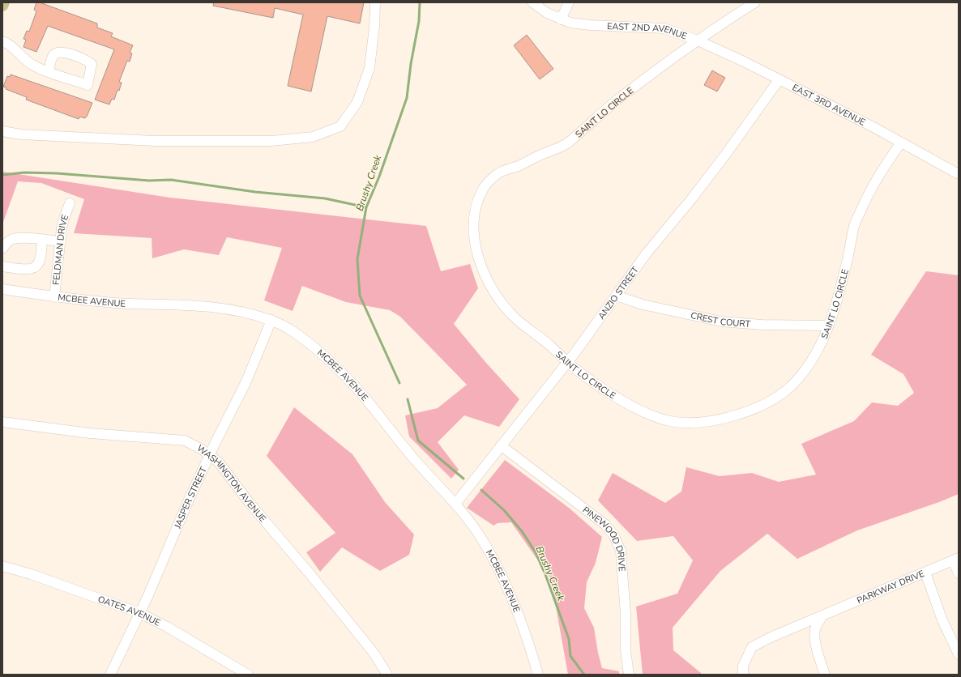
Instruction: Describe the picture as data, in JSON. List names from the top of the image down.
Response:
{
  "streets": {
    "street": [
      "EAST 2ND AVENUE",
      "EAST 3RD AVENUE",
      "SAINT LO CIRCLE",
      "FELDMAN DRIVE",
      "ANZIO STREET",
      "MCBEE AVENUE",
      "CREST COURT",
      "WASHINGTON AVENUE",
      "JASPER STREET",
      "PINEWOOD DRIVE",
      "PARKWAY DRIVE",
      "OATES AVENUE"
    ]
  },
  "crossings": [
    ["EAST 2ND AVENUE", "EAST 3RD AVENUE"],
    ["EAST 2ND AVENUE", "SAINT LO CIRCLE"],
    ["EAST 3RD AVENUE", "SAINT LO CIRCLE"],
    ["EAST 3RD AVENUE", "ANZIO STREET"],
    ["SAINT LO CIRCLE", "ANZIO STREET"],
    ["SAINT LO CIRCLE", "CREST COURT"],
    ["FELDMAN DRIVE", "MCBEE AVENUE"],
    ["ANZIO STREET", "MCBEE AVENUE"],
    ["ANZIO STREET", "CREST COURT"],
    ["ANZIO STREET", "PINEWOOD DRIVE"],
    ["MCBEE AVENUE", "JASPER STREET"],
    ["WASHINGTON AVENUE", "JASPER STREET"],
    ["JASPER STREET", "OATES AVENUE"]
  ],
  "water": ["Brushy Creek"]
}
